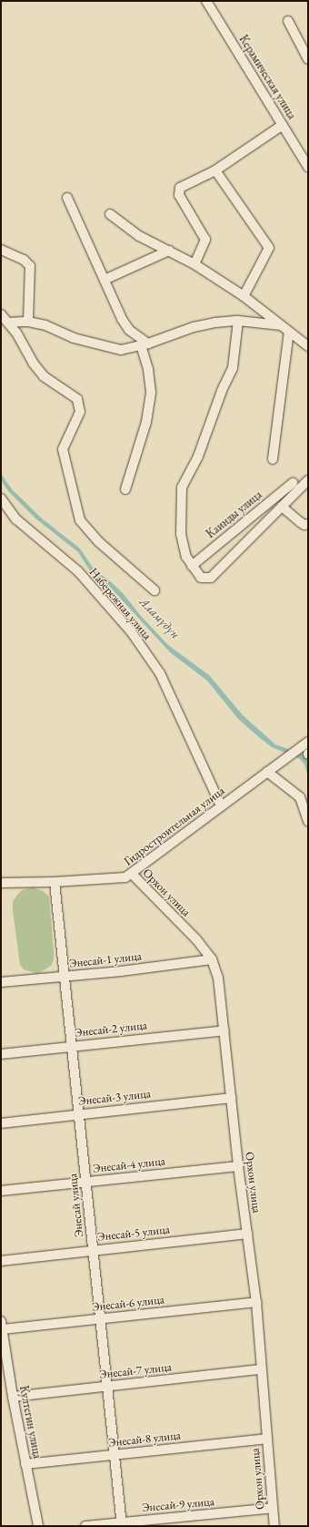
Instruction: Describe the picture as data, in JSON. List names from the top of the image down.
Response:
{
  "streets": {
    "street": [
      "Керамическая улица",
      "Каинды улица",
      "Набережная улица",
      "Гидростроительная улица",
      "Орхон улица",
      "Энесай-1 улица",
      "Энесай-2 улица",
      "Энесай-3 улица",
      "Энесай-4 улица",
      "Энесай улица",
      "Энесай-5 улица",
      "Энесай-6 улица",
      "Энесай-7 улица",
      "Култегин улица",
      "Энесай-8 улица",
      "Энесай-9 улица"
    ]
  },
  "crossings": [
    ["Набережная улица", "Гидростроительная улица"],
    ["Гидростроительная улица", "Орхон улица"],
    ["Гидростроительная улица", "Энесай улица"],
    ["Орхон улица", "Энесай-1 улица"],
    ["Орхон улица", "Энесай-2 улица"],
    ["Орхон улица", "Энесай-3 улица"],
    ["Орхон улица", "Энесай-4 улица"],
    ["Орхон улица", "Энесай-5 улица"],
    ["Орхон улица", "Энесай-6 улица"],
    ["Орхон улица", "Энесай-7 улица"],
    ["Орхон улица", "Энесай-8 улица"],
    ["Орхон улица", "Энесай-9 улица"],
    ["Энесай-1 улица", "Энесай улица"],
    ["Энесай-2 улица", "Энесай улица"],
    ["Энесай-3 улица", "Энесай улица"],
    ["Энесай-4 улица", "Энесай улица"],
    ["Энесай улица", "Энесай-5 улица"],
    ["Энесай улица", "Энесай-6 улица"],
    ["Энесай улица", "Энесай-7 улица"],
    ["Энесай улица", "Энесай-8 улица"],
    ["Энесай улица", "Энесай-9 улица"],
    ["Энесай-6 улица", "Култегин улица"],
    ["Энесай-7 улица", "Култегин улица"],
    ["Култегин улица", "Энесай-8 улица"]
  ],
  "water": ["Аламүдүн"]
}
